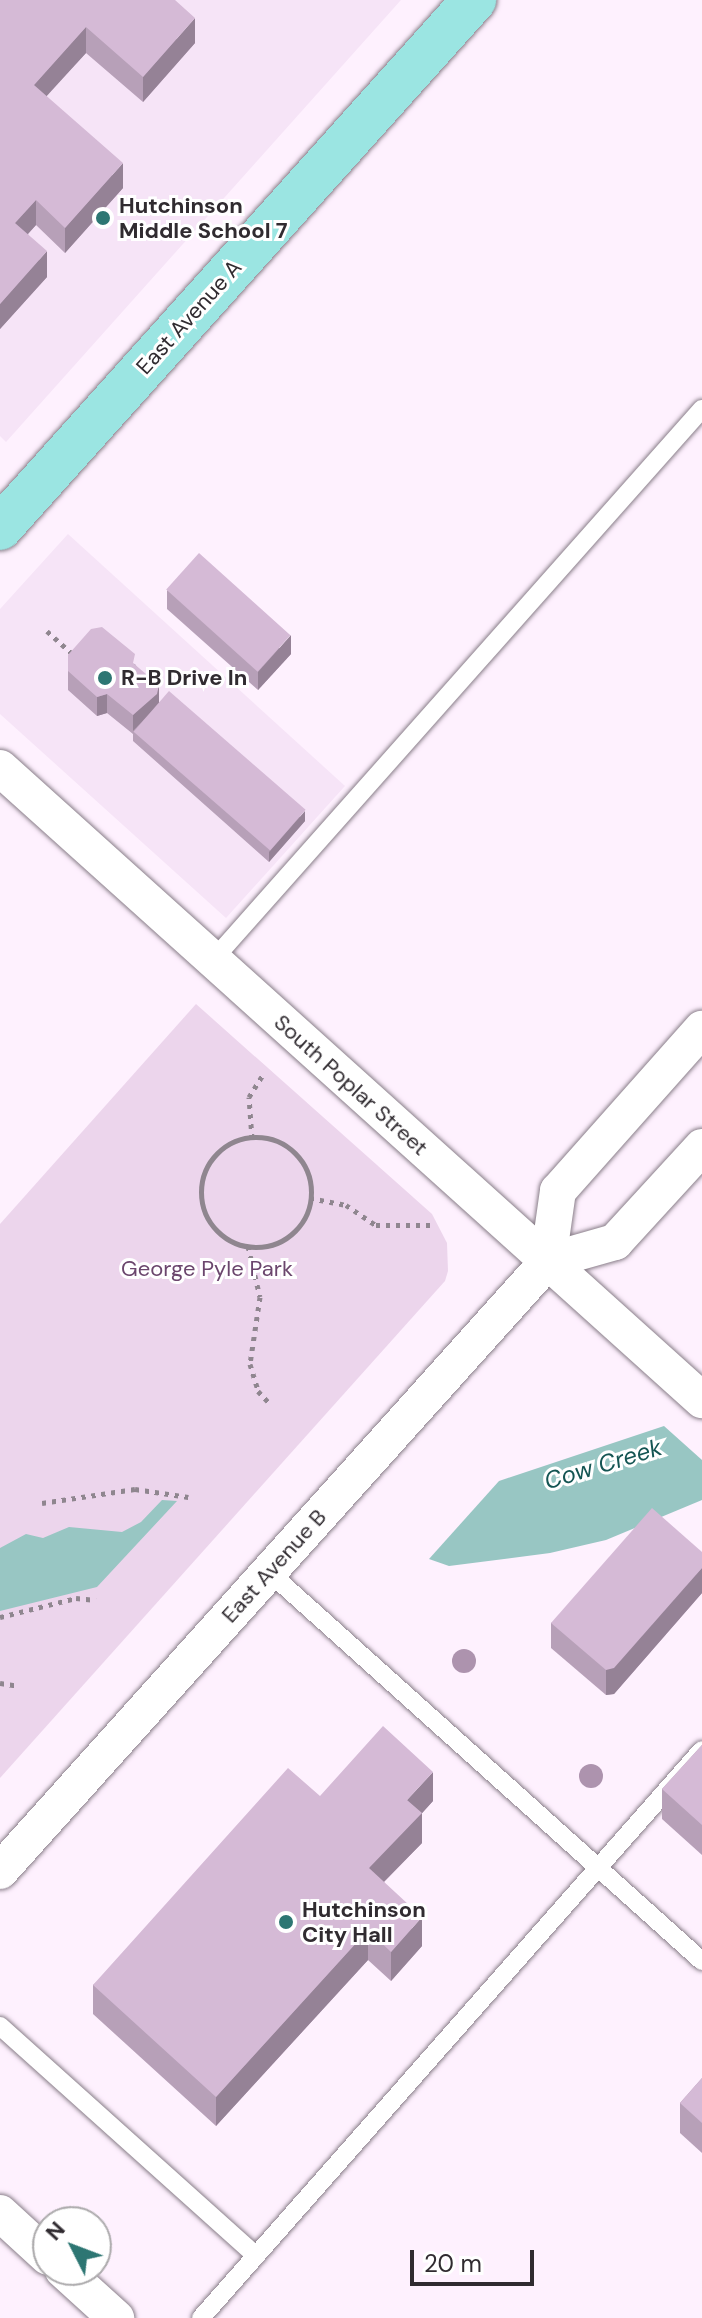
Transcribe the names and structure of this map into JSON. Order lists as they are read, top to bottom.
{
  "streets": {
    "main road": ["East Avenue A"],
    "street": ["South Poplar Street", "East Avenue B"]
  },
  "crossings": [
    ["South Poplar Street", "East Avenue B"]
  ],
  "water": ["Cow Creek"],
  "parks": ["George Pyle Park"],
  "places": ["Hutchinson Middle School 7", "R-B Drive In", "Hutchinson City Hall"],
  "scale_bar": "20 m",
  "north": "top left"
}
